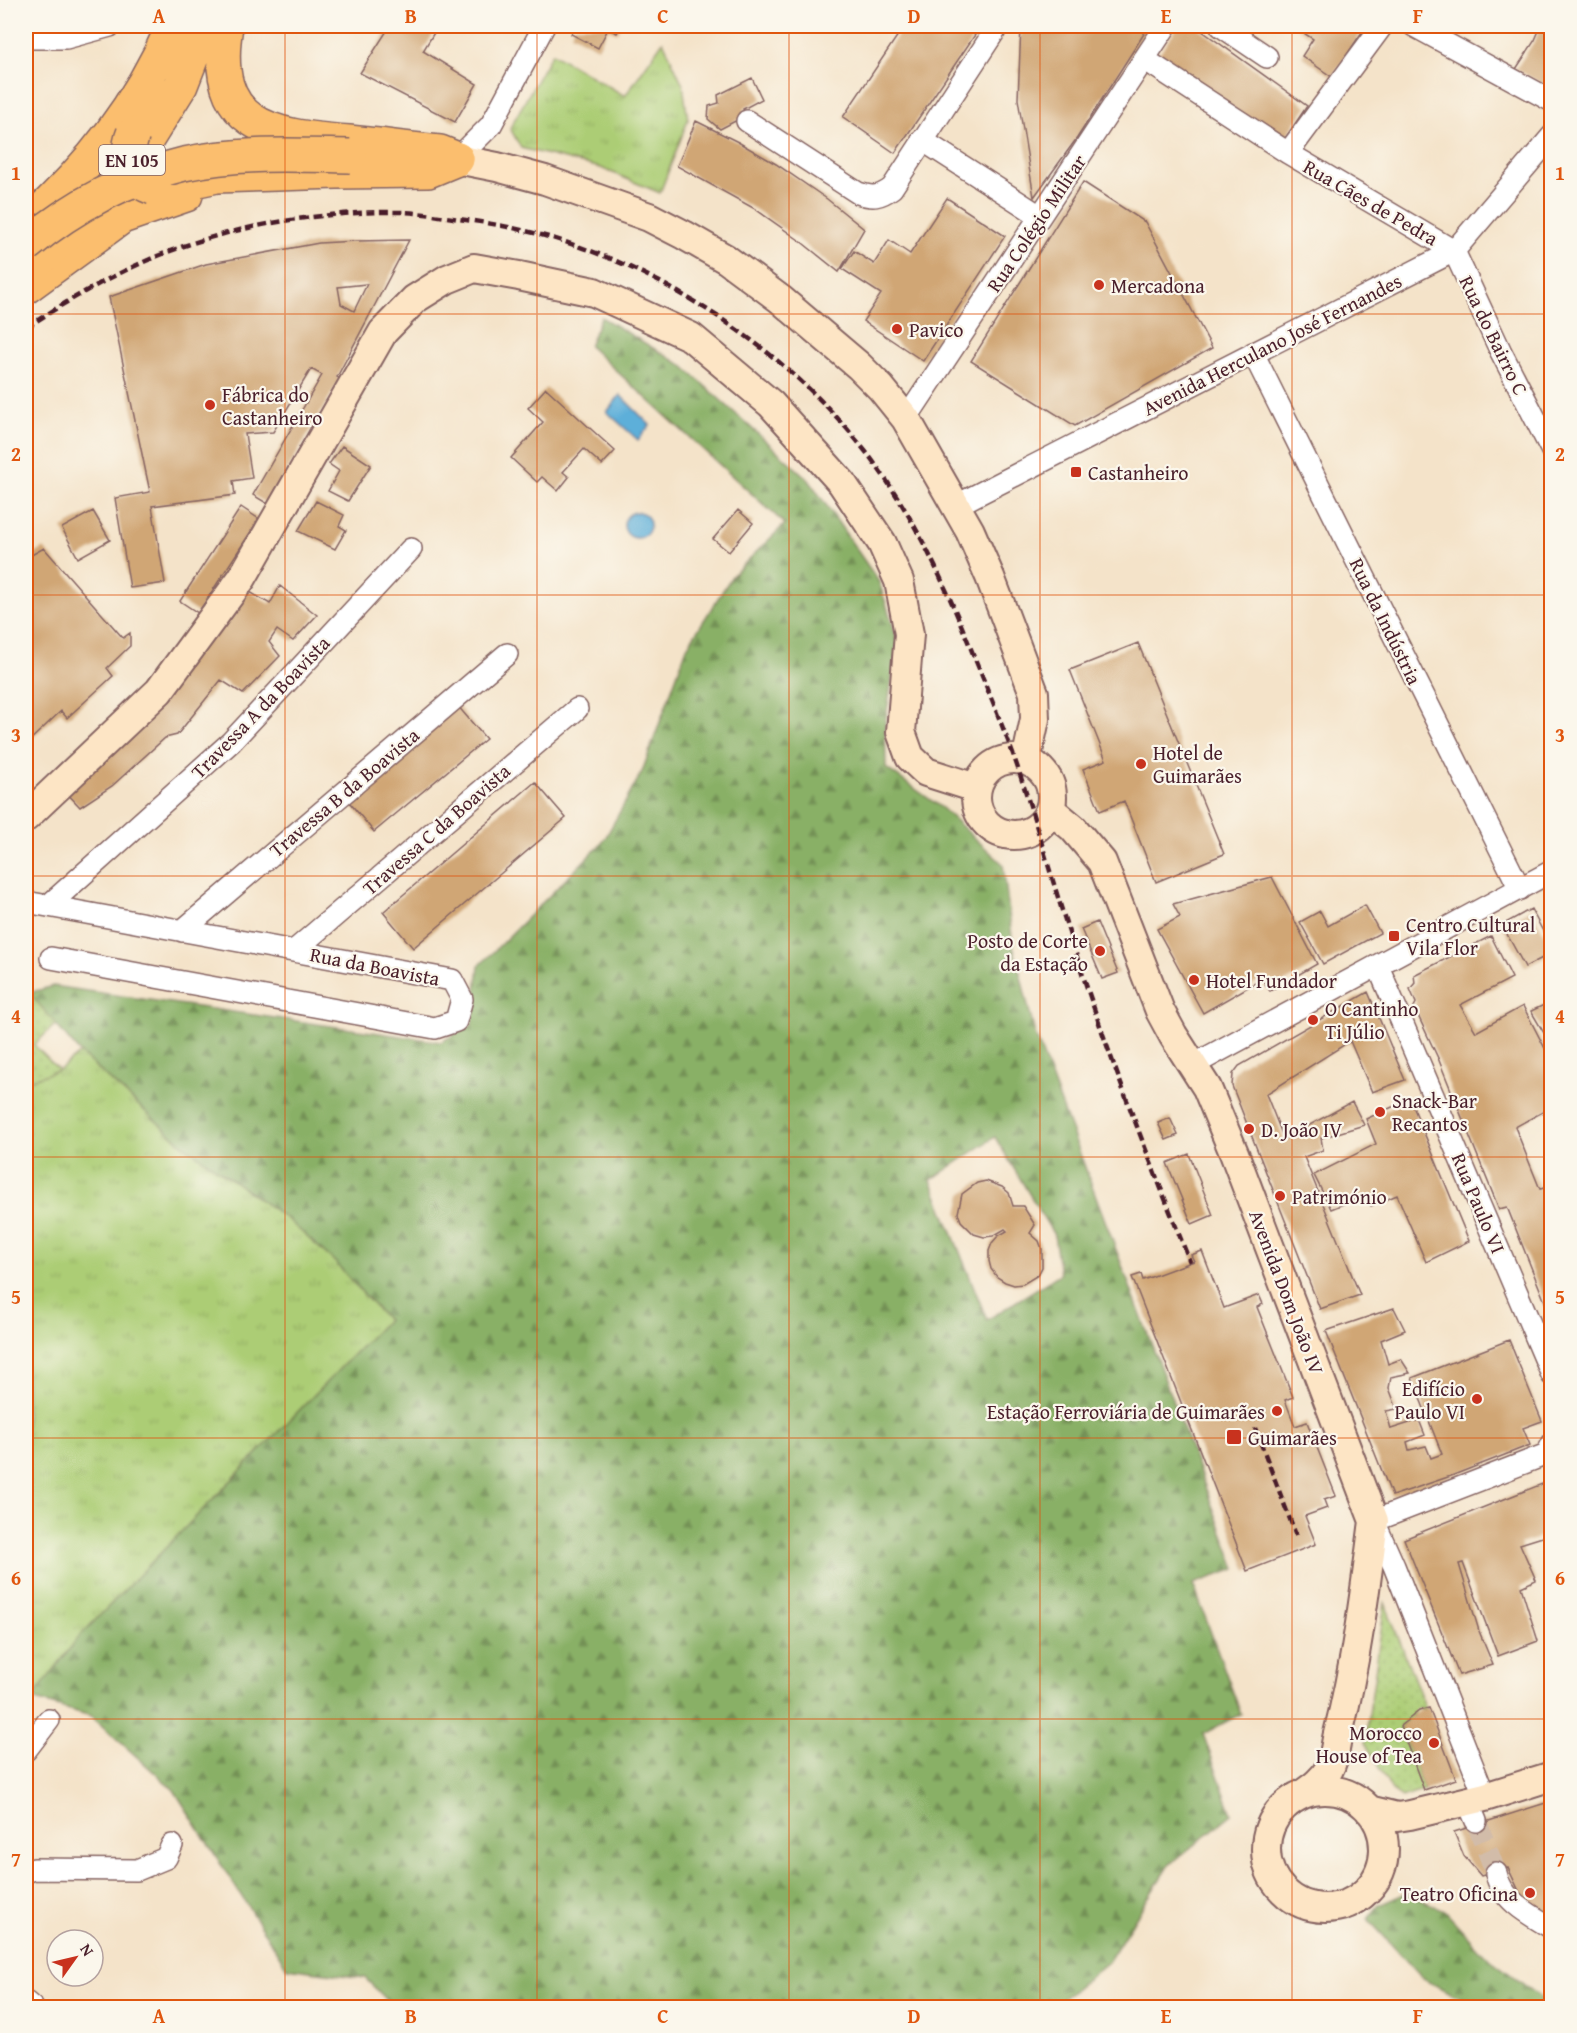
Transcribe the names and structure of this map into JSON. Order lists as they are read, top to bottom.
{
  "streets": {
    "main road": ["EN 105"],
    "street": [
      "Rua Cães de Pedra",
      "Rua Colégio Militar",
      "Rua do Bairro C",
      "Avenida Herculano José Fernandes",
      "Rua da Indústria",
      "Travessa A da Boavista",
      "Travessa B da Boavista",
      "Travessa C da Boavista",
      "Rua da Boavista",
      "Rua Paulo VI",
      "Avenida Dom João IV"
    ]
  },
  "crossings": [
    ["Rua Cães de Pedra", "Rua Colégio Militar"],
    ["Rua Cães de Pedra", "Rua do Bairro C"],
    ["Rua Cães de Pedra", "Avenida Herculano José Fernandes"],
    ["Rua do Bairro C", "Avenida Herculano José Fernandes"],
    ["Avenida Herculano José Fernandes", "Rua da Indústria"],
    ["Travessa A da Boavista", "Rua da Boavista"],
    ["Travessa B da Boavista", "Rua da Boavista"],
    ["Travessa C da Boavista", "Rua da Boavista"]
  ],
  "places": {
    "other": [
      "Mercadona",
      "Pavico",
      "Fábrica do Castanheiro",
      "Hotel de Guimarães",
      "Posto de Corte da Estação",
      "Hotel Fundador",
      "O Cantinho Ti Júlio",
      "Snack-Bar Recantos",
      "D. João IV",
      "Património",
      "Edifício Paulo VI",
      "Estação Ferroviária de Guimarães",
      "Morocco House of Tea",
      "Teatro Oficina"
    ],
    "transit": ["Castanheiro", "Centro Cultural Vila Flor", "Guimarães"]
  },
  "north": "top right",
  "grid": {
    "columns": [
      "A",
      "B",
      "C",
      "D",
      "E",
      "F"
    ],
    "rows": [
      "1",
      "2",
      "3",
      "4",
      "5",
      "6",
      "7"
    ]
  }
}
